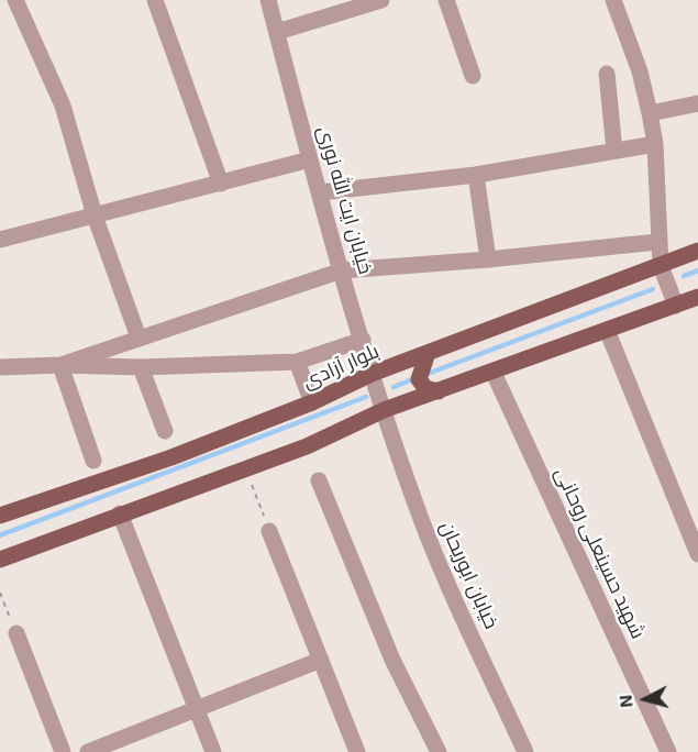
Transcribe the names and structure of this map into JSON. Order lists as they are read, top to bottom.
{
  "streets": {
    "main road": ["بلوار آزادی"],
    "street": ["خیابان ایت الله نوری", "شهید حسینعلی روحانی", "خیابان ابوریحان"]
  },
  "crossings": [
    ["خیابان ایت الله نوری", "بلوار آزادی"],
    ["خیابان ایت الله نوری", "خیابان ابوریحان"]
  ],
  "north": "left"
}
